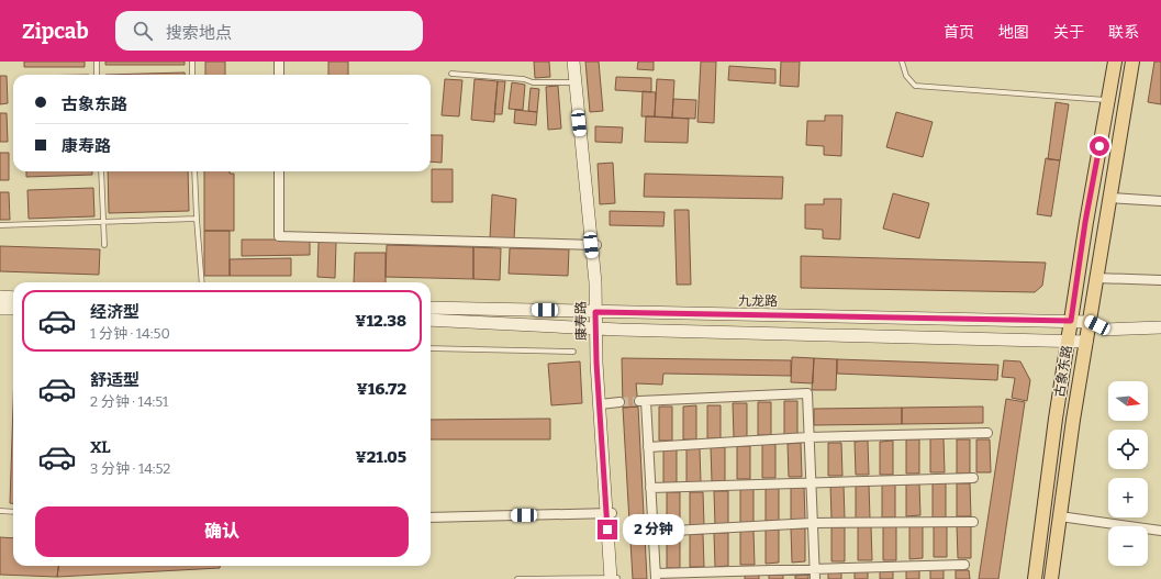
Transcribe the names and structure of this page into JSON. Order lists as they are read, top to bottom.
{
  "streets": {
    "main road": ["九龙路", "康寿路", "古象东路"]
  },
  "crossings": [
    ["九龙路", "康寿路"],
    ["九龙路", "古象东路"]
  ],
  "north": "right",
  "page": {
    "header": "Zipcab",
    "search": "搜索地点",
    "nav": [
      "首页",
      "地图",
      "关于",
      "联系"
    ],
    "banner": ["古象东路", "康寿路"],
    "list": [
      {
        "name": "经济型",
        "note": "1 分钟 · 14:50",
        "value": "¥12.38"
      },
      {
        "name": "舒适型",
        "note": "2 分钟 · 14:51",
        "value": "¥16.72"
      },
      {
        "name": "XL",
        "note": "3 分钟 · 14:52",
        "value": "¥21.05"
      }
    ],
    "map_buttons": ["+", "−"],
    "buttons": "确认",
    "bubble": "2 分钟"
  }
}
